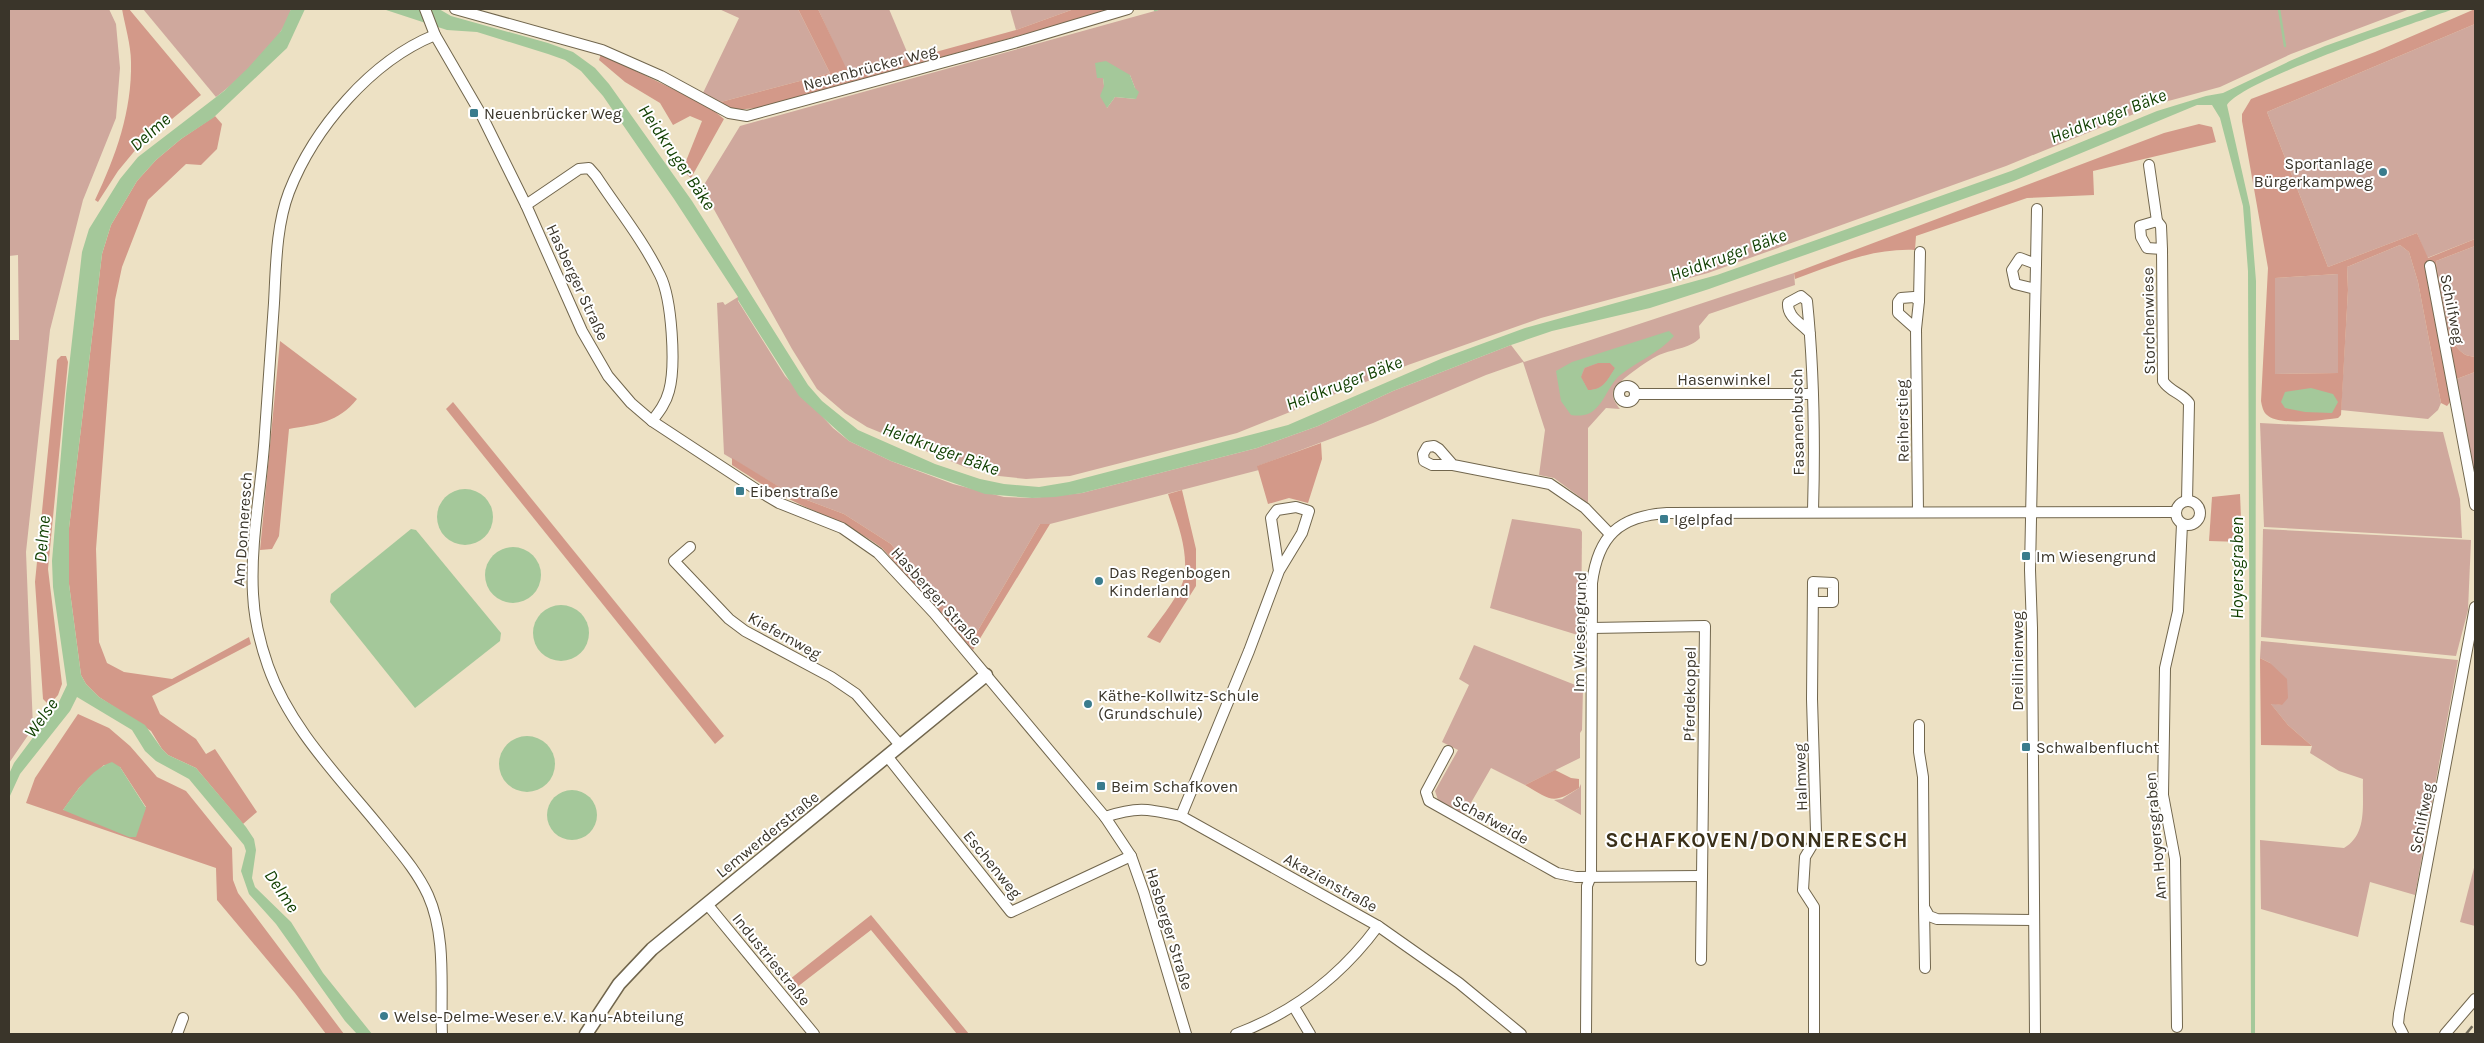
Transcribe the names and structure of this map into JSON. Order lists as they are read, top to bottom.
{
  "streets": {
    "street": [
      "Neuenbrücker Weg",
      "Hasberger Straße",
      "Schilfweg",
      "Storchenwiese",
      "Hasenwinkel",
      "Reiherstieg",
      "Fasanenbusch",
      "Am Donneresch",
      "Im Wiesengrund",
      "Kiefernweg",
      "Dreilinienweg",
      "Pferdekoppel",
      "Halmweg",
      "Schafweide",
      "Lemwerderstraße",
      "Am Hoyersgraben",
      "Eschenweg",
      "Akazienstraße",
      "Industriestraße"
    ]
  },
  "crossings": [
    ["Hasberger Straße", "Am Donneresch"],
    ["Hasberger Straße", "Lemwerderstraße"],
    ["Hasberger Straße", "Eschenweg"],
    ["Hasberger Straße", "Akazienstraße"],
    ["Storchenwiese", "Im Wiesengrund"],
    ["Storchenwiese", "Am Hoyersgraben"],
    ["Hasenwinkel", "Fasanenbusch"],
    ["Reiherstieg", "Im Wiesengrund"],
    ["Fasanenbusch", "Im Wiesengrund"],
    ["Im Wiesengrund", "Dreilinienweg"],
    ["Im Wiesengrund", "Pferdekoppel"],
    ["Im Wiesengrund", "Schafweide"],
    ["Im Wiesengrund", "Am Hoyersgraben"],
    ["Kiefernweg", "Lemwerderstraße"],
    ["Lemwerderstraße", "Eschenweg"],
    ["Lemwerderstraße", "Industriestraße"]
  ],
  "districts": ["SCHAFKOVEN/DONNERESCH"],
  "water": [
    "Heidkruger Bäke",
    "Delme",
    "Hoyersgraben",
    "Welse"
  ],
  "places": {
    "transit": [
      "Neuenbrücker Weg",
      "Eibenstraße",
      "Igelpfad",
      "Im Wiesengrund",
      "Schwalbenflucht",
      "Beim Schafkoven"
    ],
    "other": [
      "Sportanlage Bürgerkampweg",
      "Das Regenbogen Kinderland",
      "Käthe-Kollwitz-Schule (Grundschule)",
      "Welse-Delme-Weser e.V. Kanu-Abteilung"
    ]
  }
}
